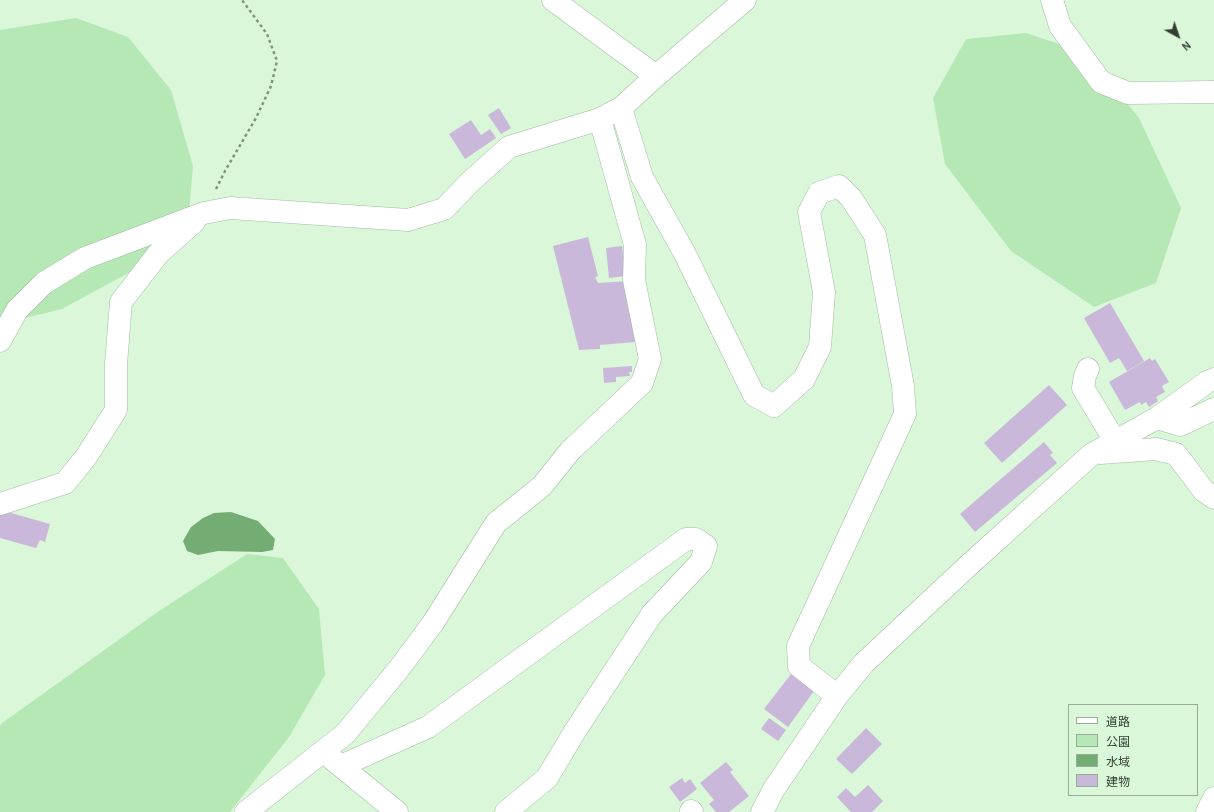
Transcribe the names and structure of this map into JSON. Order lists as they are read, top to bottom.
{
  "legend": [
    "道路",
    "公園",
    "水域",
    "建物"
  ],
  "north": "bottom right"
}
